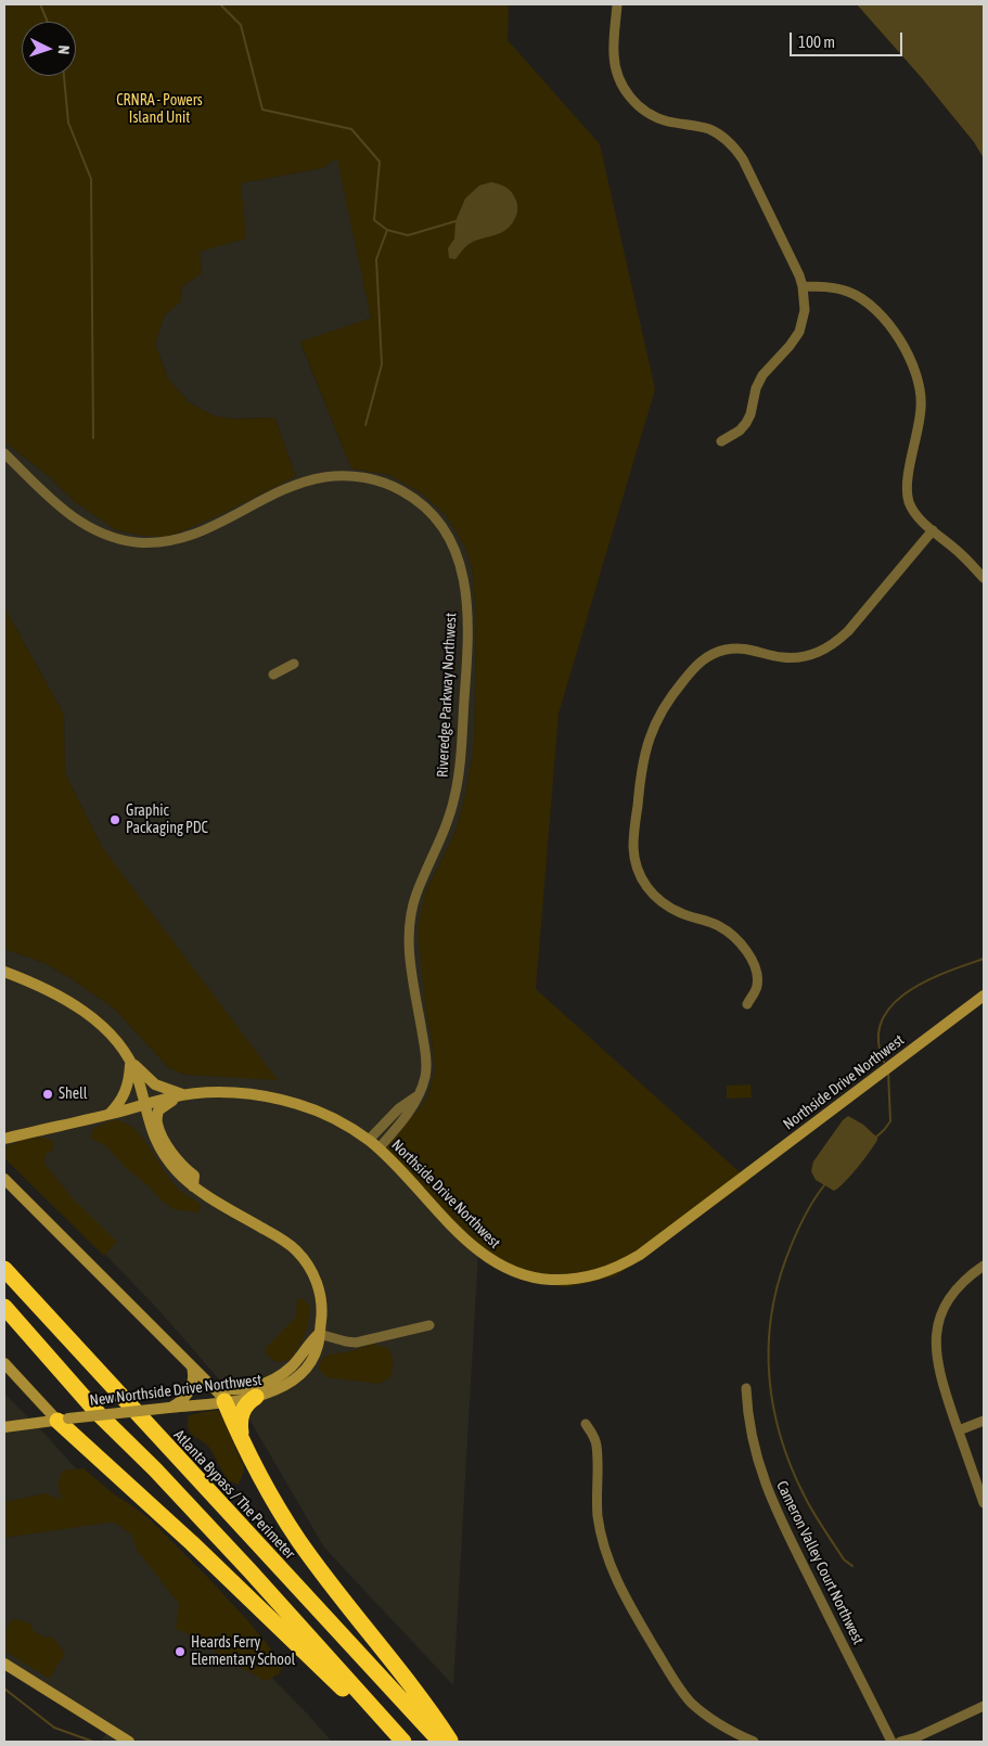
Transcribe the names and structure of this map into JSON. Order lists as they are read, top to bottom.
{
  "streets": {
    "highway": ["Atlanta Bypass / The Perimeter"],
    "street": [
      "Riveredge Parkway Northwest",
      "Northside Drive Northwest",
      "New Northside Drive Northwest",
      "Cameron Valley Court Northwest"
    ]
  },
  "crossings": [
    ["Riveredge Parkway Northwest", "Northside Drive Northwest"],
    ["Northside Drive Northwest", "New Northside Drive Northwest"]
  ],
  "parks": ["CRNRA - Powers Island Unit"],
  "places": ["Graphic Packaging PDC", "Shell", "Heards Ferry Elementary School"],
  "scale_bar": "100 m",
  "north": "right"
}
